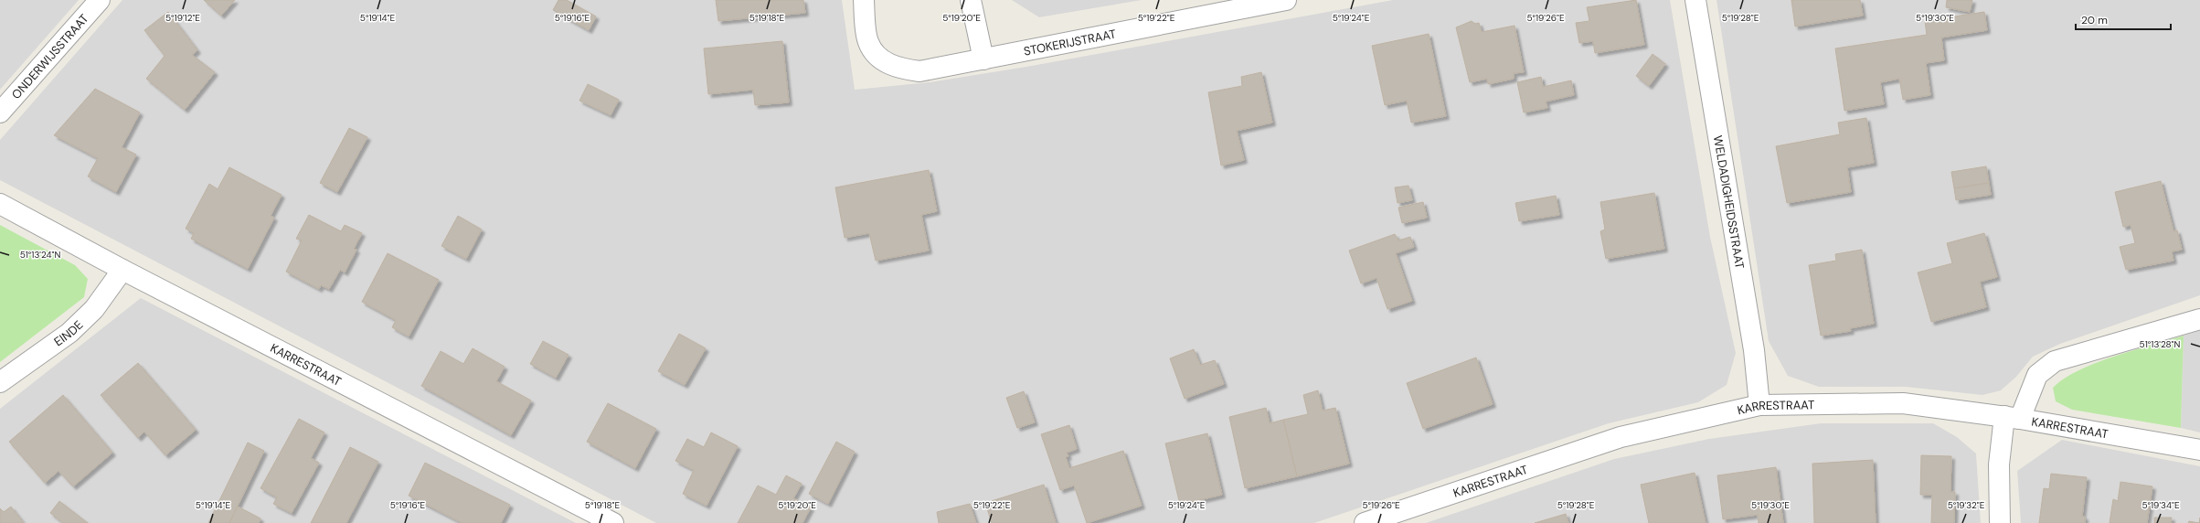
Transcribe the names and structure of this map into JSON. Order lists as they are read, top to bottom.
{
  "streets": {
    "street": [
      "STOKERIJSTRAAT",
      "ONDERWIJSSTRAAT",
      "WELDADIGHEIDSSTRAAT",
      "EINDE",
      "KARRESTRAAT"
    ]
  },
  "crossings": [
    ["WELDADIGHEIDSSTRAAT", "KARRESTRAAT"],
    ["EINDE", "KARRESTRAAT"]
  ],
  "scale_bar": "20 m",
  "coordinates": [
    "5°19'12\"E",
    "5°19'14\"E",
    "5°19'16\"E",
    "5°19'18\"E",
    "5°19'20\"E",
    "5°19'22\"E",
    "5°19'24\"E",
    "5°19'26\"E",
    "5°19'28\"E",
    "5°19'30\"E",
    "51°13'24\"N",
    "51°13'28\"N",
    "5°19'34\"E",
    "5°19'32\"E"
  ]
}
